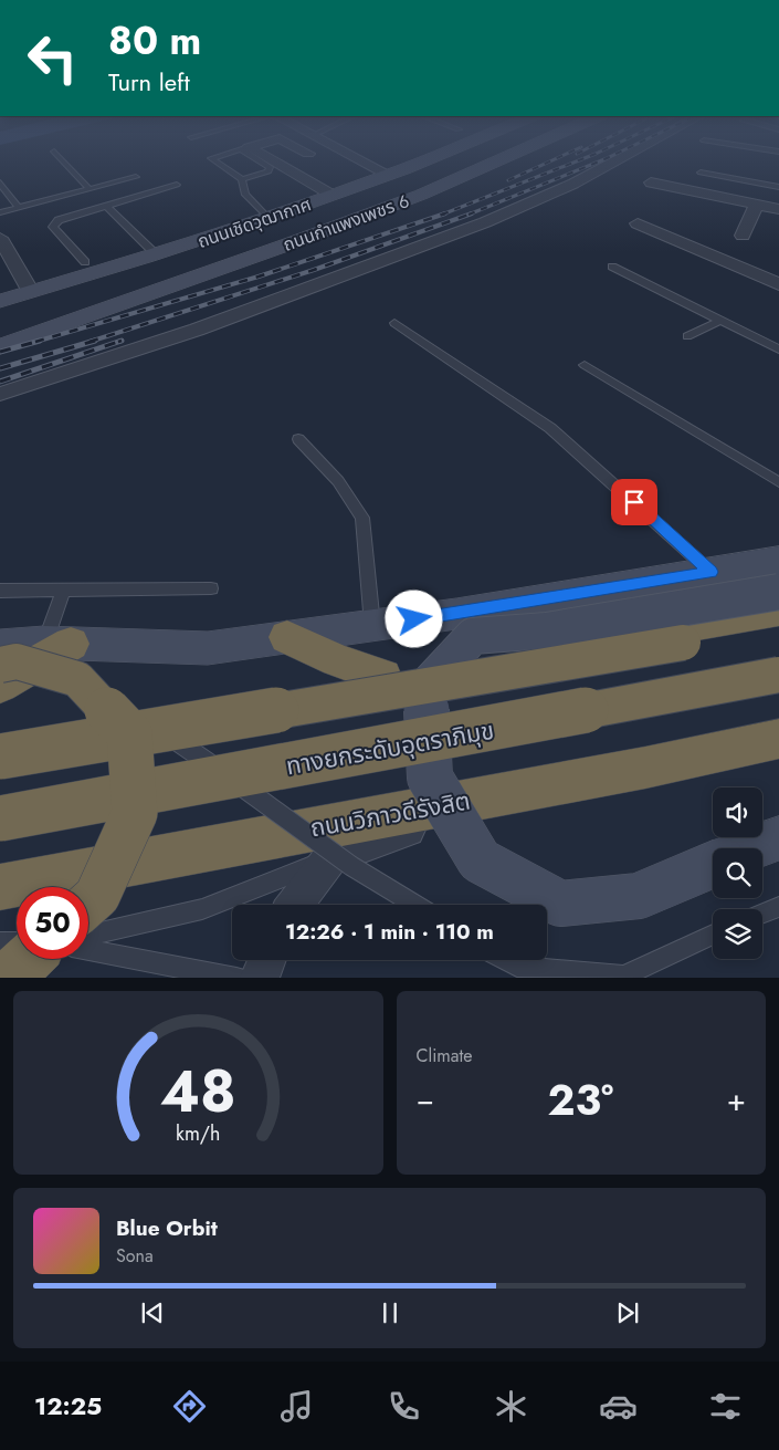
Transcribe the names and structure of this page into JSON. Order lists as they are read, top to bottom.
{
  "streets": {
    "highway": ["ทางยกระดับอุตราภิมุข", "ถนนวิภาวดีรังสิต"],
    "main road": ["ถนนเชิดวุฒากาศ", "ถนนกำแพงเพชร 6"]
  },
  "page": {
    "turn": ["80 m", "Turn left"],
    "limit": "50",
    "trip": "12:26 · 1 min · 110 m",
    "tile": "Climate",
    "heat": ["−", "23°", "+"],
    "song": ["Blue Orbit", "Sona"],
    "tabs": "12:25",
    "gauge": ["48", "km/h"]
  }
}
